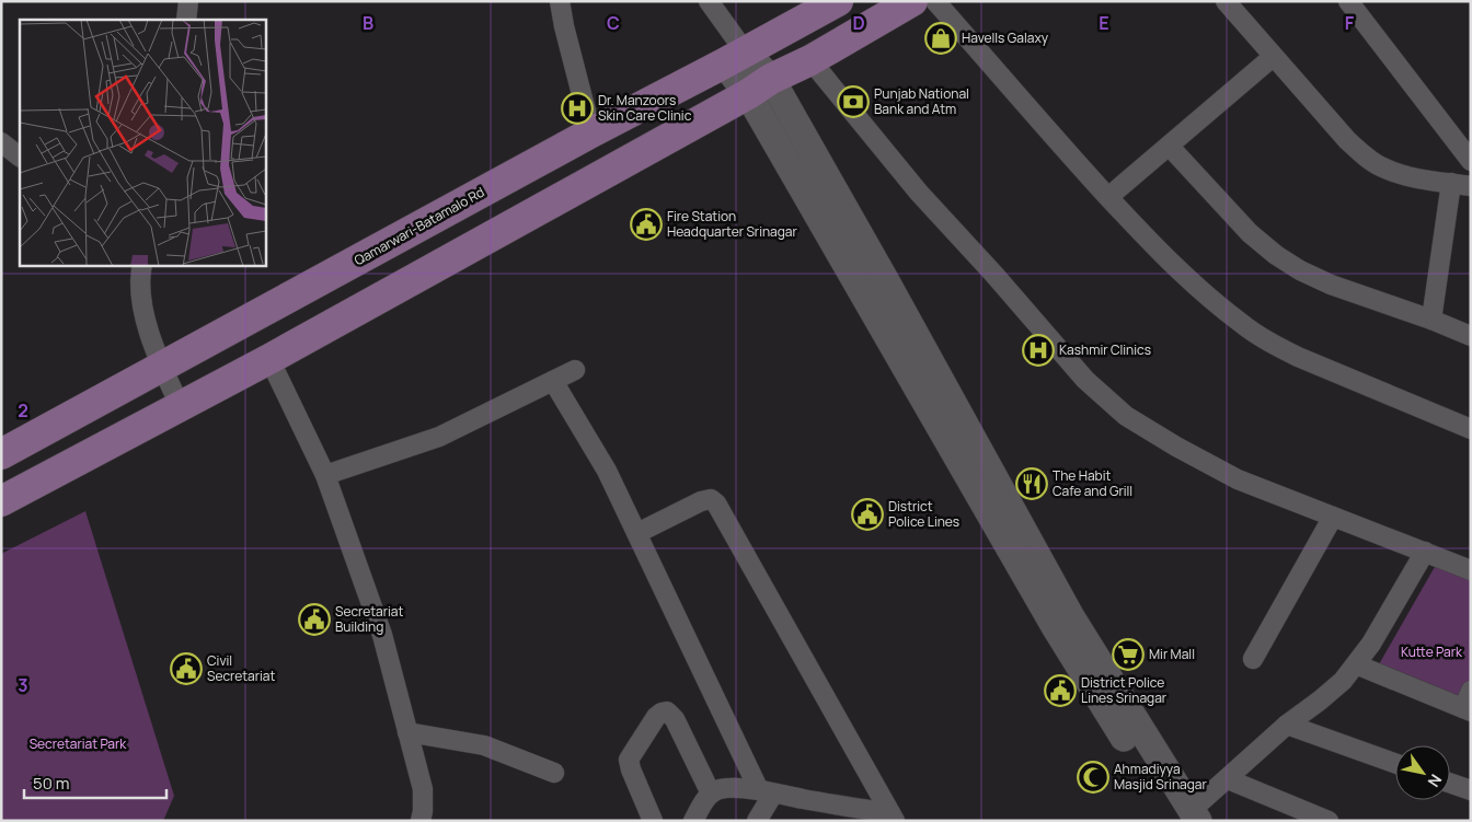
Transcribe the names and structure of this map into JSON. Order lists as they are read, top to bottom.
{
  "streets": {
    "main road": ["Qamarwari-Batamalo Rd"]
  },
  "parks": ["Kutte Park", "Secretariat Park"],
  "places": {
    "shop": ["Havells Galaxy"],
    "bank": ["Punjab National Bank and Atm"],
    "hospital": ["Dr. Manzoors Skin Care Clinic", "Kashmir Clinics"],
    "public building": [
      "Fire Station Headquarter Srinagar",
      "District Police Lines",
      "Secretariat Building",
      "Civil Secretariat",
      "District Police Lines Srinagar"
    ],
    "restaurant": ["The Habit Cafe and Grill"],
    "supermarket": ["Mir Mall"],
    "mosque": ["Ahmadiyya Masjid Srinagar"]
  },
  "scale_bar": "50 m",
  "north": "bottom right",
  "grid": {
    "columns": [
      "B",
      "C",
      "D",
      "E",
      "F"
    ],
    "rows": ["2", "3"]
  }
}
